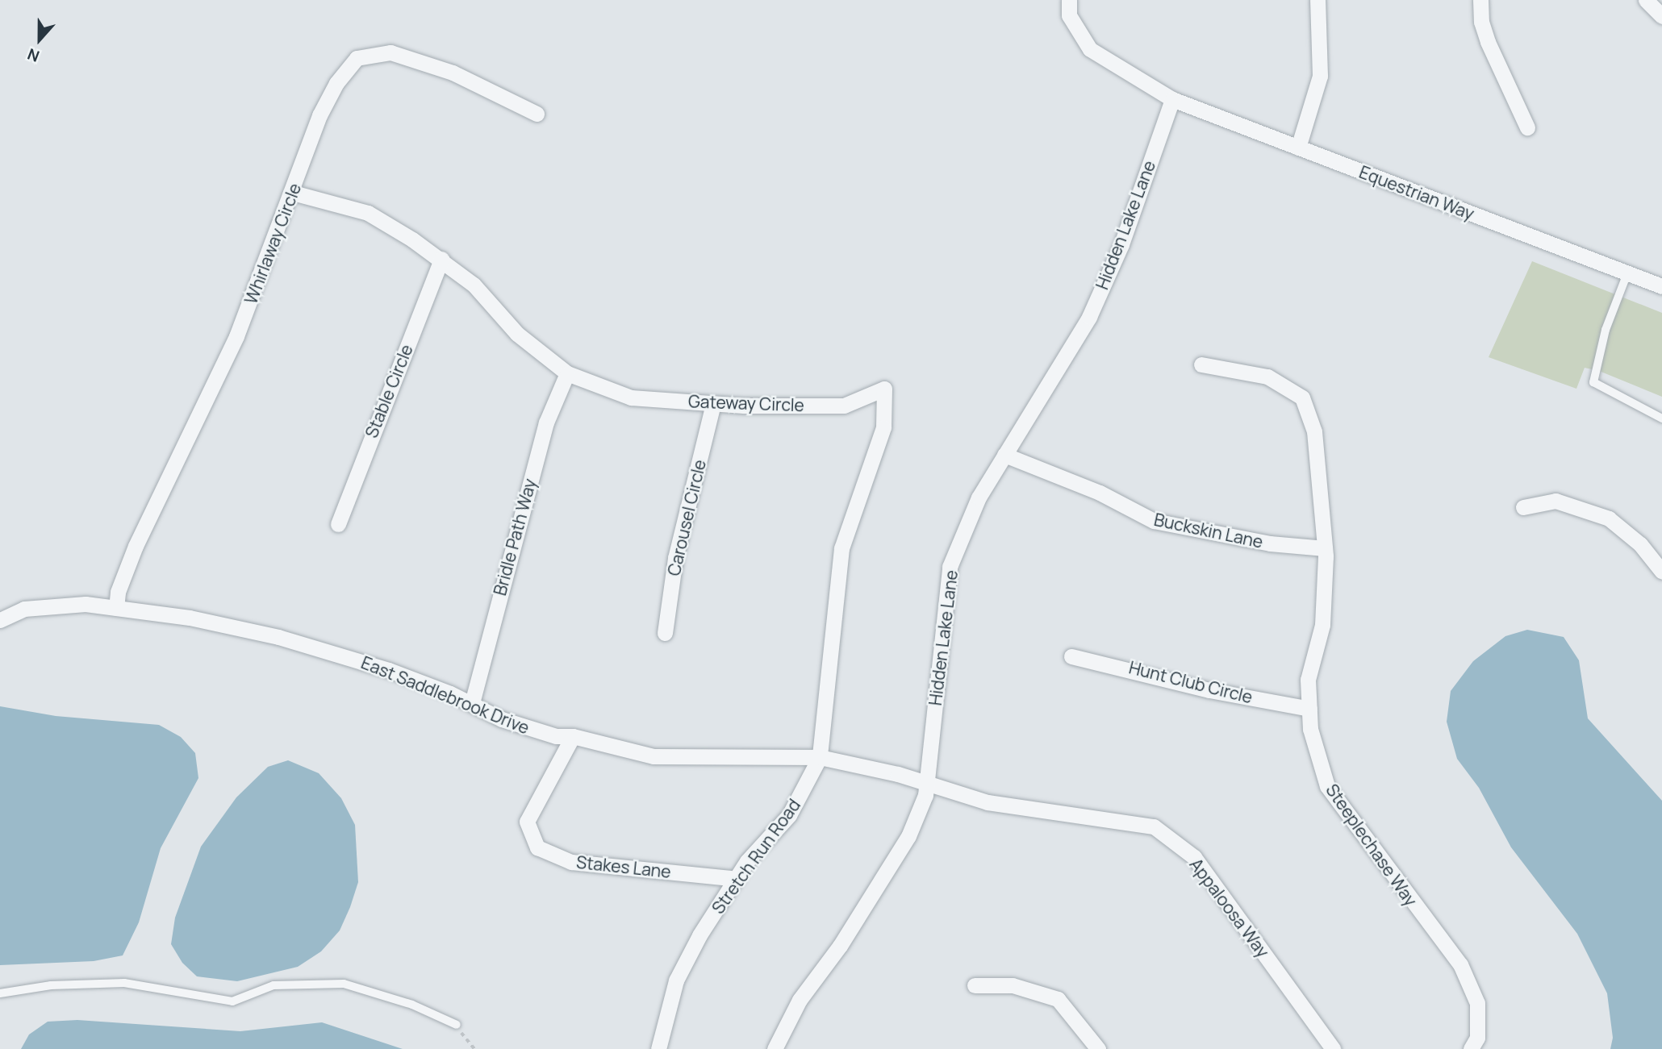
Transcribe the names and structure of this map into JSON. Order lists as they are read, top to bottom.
{
  "streets": {
    "street": [
      "Equestrian Way",
      "Hidden Lake Lane",
      "Whirlaway Circle",
      "Stable Circle",
      "Gateway Circle",
      "Carousel Circle",
      "Buckskin Lane",
      "Bridle Path Way",
      "Hunt Club Circle",
      "East Saddlebrook Drive",
      "Steeplechase Way",
      "Stretch Run Road",
      "Stakes Lane",
      "Appaloosa Way"
    ]
  },
  "crossings": [
    ["Equestrian Way", "Hidden Lake Lane"],
    ["Hidden Lake Lane", "Buckskin Lane"],
    ["Hidden Lake Lane", "East Saddlebrook Drive"],
    ["Hidden Lake Lane", "Appaloosa Way"],
    ["Whirlaway Circle", "Gateway Circle"],
    ["Whirlaway Circle", "East Saddlebrook Drive"],
    ["Stable Circle", "Gateway Circle"],
    ["Gateway Circle", "Carousel Circle"],
    ["Gateway Circle", "Bridle Path Way"],
    ["Gateway Circle", "East Saddlebrook Drive"],
    ["Gateway Circle", "Stretch Run Road"],
    ["Buckskin Lane", "Steeplechase Way"],
    ["Bridle Path Way", "East Saddlebrook Drive"],
    ["Hunt Club Circle", "Steeplechase Way"],
    ["East Saddlebrook Drive", "Stretch Run Road"],
    ["East Saddlebrook Drive", "Stakes Lane"],
    ["East Saddlebrook Drive", "Appaloosa Way"],
    ["Stretch Run Road", "Stakes Lane"]
  ],
  "north": "bottom"
}
